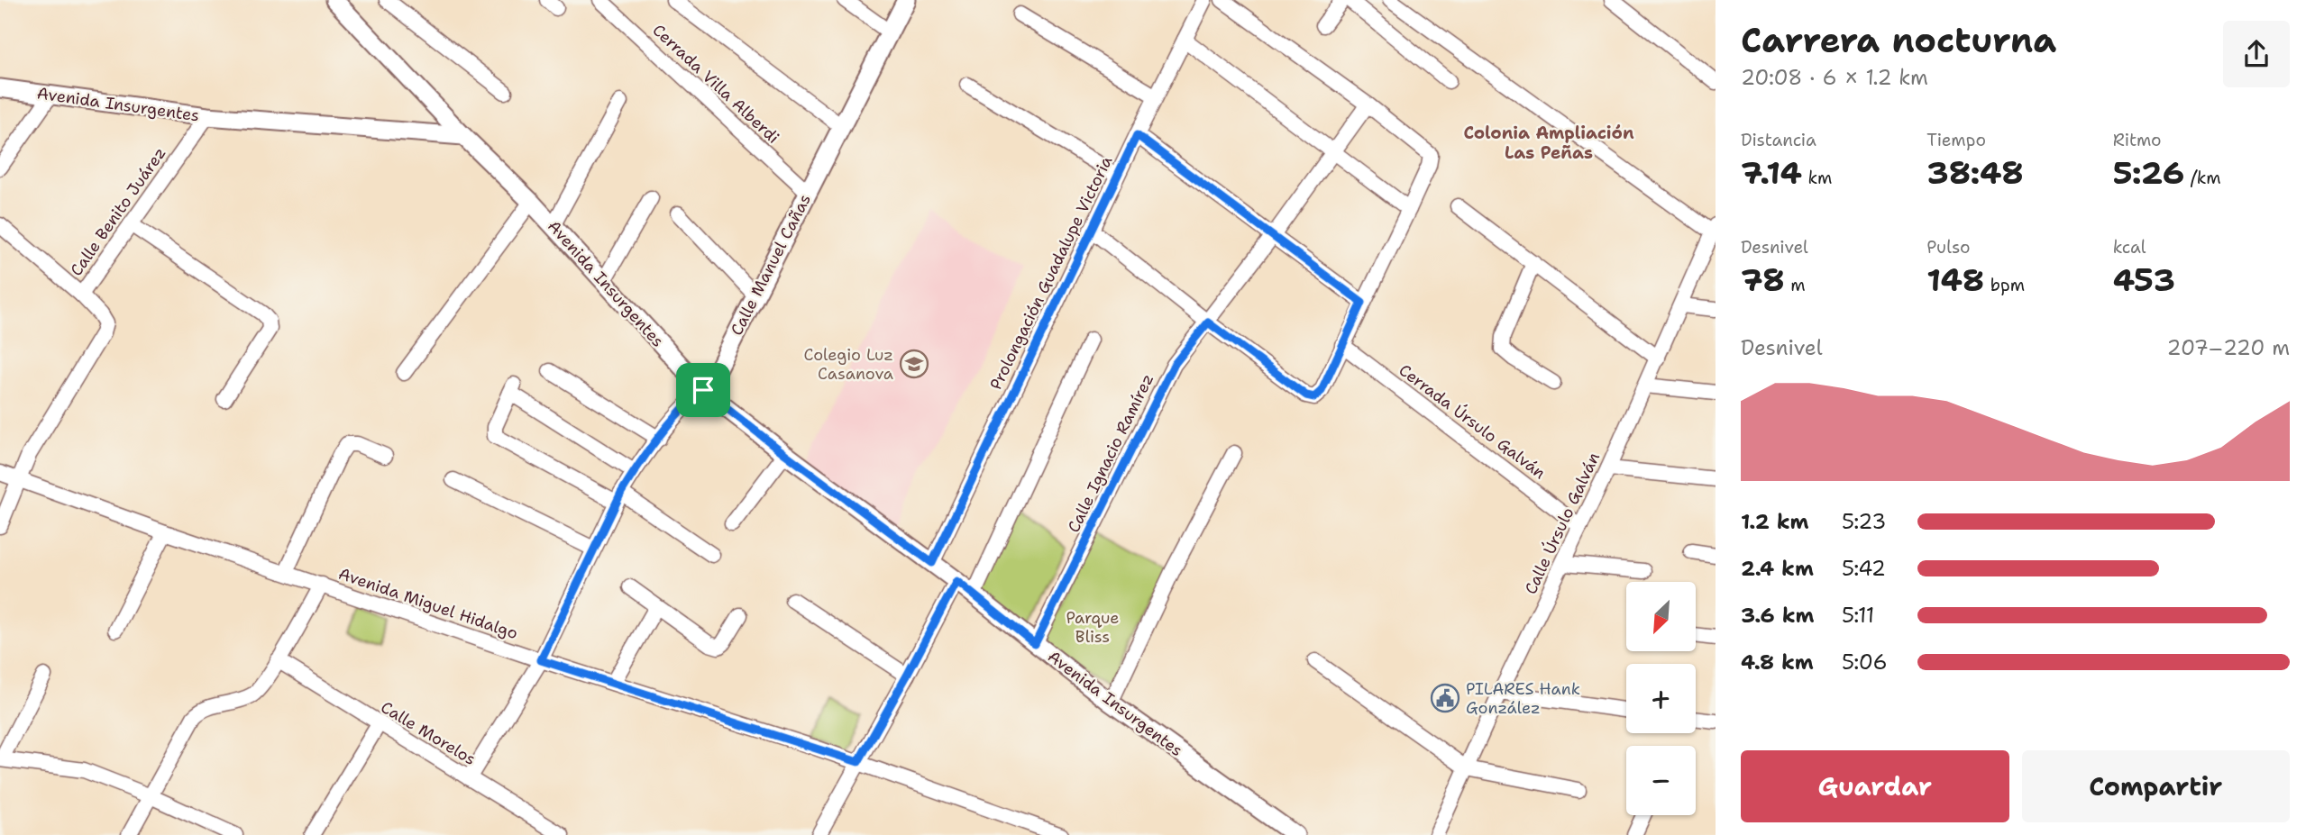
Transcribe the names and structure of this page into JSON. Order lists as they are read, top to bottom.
{
  "streets": {
    "street": [
      "Cerrada Villa Alberdi",
      "Avenida Insurgentes",
      "Calle Benito Juárez",
      "Calle Manuel Cañas",
      "Prolongación Guadalupe Victoria",
      "Cerrada Úrsulo Galván",
      "Calle Ignacio Ramírez",
      "Calle Úrsulo Galván",
      "Avenida Miguel Hidalgo",
      "Calle Morelos"
    ]
  },
  "crossings": [
    ["Cerrada Villa Alberdi", "Calle Manuel Cañas"],
    ["Avenida Insurgentes", "Calle Benito Juárez"],
    ["Avenida Insurgentes", "Calle Manuel Cañas"],
    ["Avenida Insurgentes", "Prolongación Guadalupe Victoria"],
    ["Avenida Insurgentes", "Calle Ignacio Ramírez"],
    ["Calle Benito Juárez", "Avenida Miguel Hidalgo"],
    ["Calle Manuel Cañas", "Avenida Miguel Hidalgo"],
    ["Calle Manuel Cañas", "Calle Morelos"],
    ["Cerrada Úrsulo Galván", "Calle Úrsulo Galván"]
  ],
  "districts": ["Colonia Ampliación Las Peñas"],
  "parks": ["Parque Bliss"],
  "places": {
    "school or university": ["Colegio Luz Casanova"],
    "public building": ["PILARES Hank González"]
  },
  "north": "bottom left",
  "page": {
    "heading": ["Carrera nocturna", "20:08 · 6 × 1.2 km"],
    "stats": [
      ["Distancia", "7.14 km"],
      ["Tiempo", "38:48"],
      ["Ritmo", "5:26 /km"],
      ["Desnivel", "78 m"],
      ["Pulso", "148 bpm"],
      ["kcal", "453"]
    ],
    "chart": ["Desnivel", "207–220 m"],
    "list": [
      {
        "name": "1.2 km",
        "note": "5:23"
      },
      {
        "name": "2.4 km",
        "note": "5:42"
      },
      {
        "name": "3.6 km",
        "note": "5:11"
      },
      {
        "name": "4.8 km",
        "note": "5:06"
      }
    ],
    "map_buttons": ["+", "−"],
    "buttons": ["Guardar", "Compartir"]
  }
}
